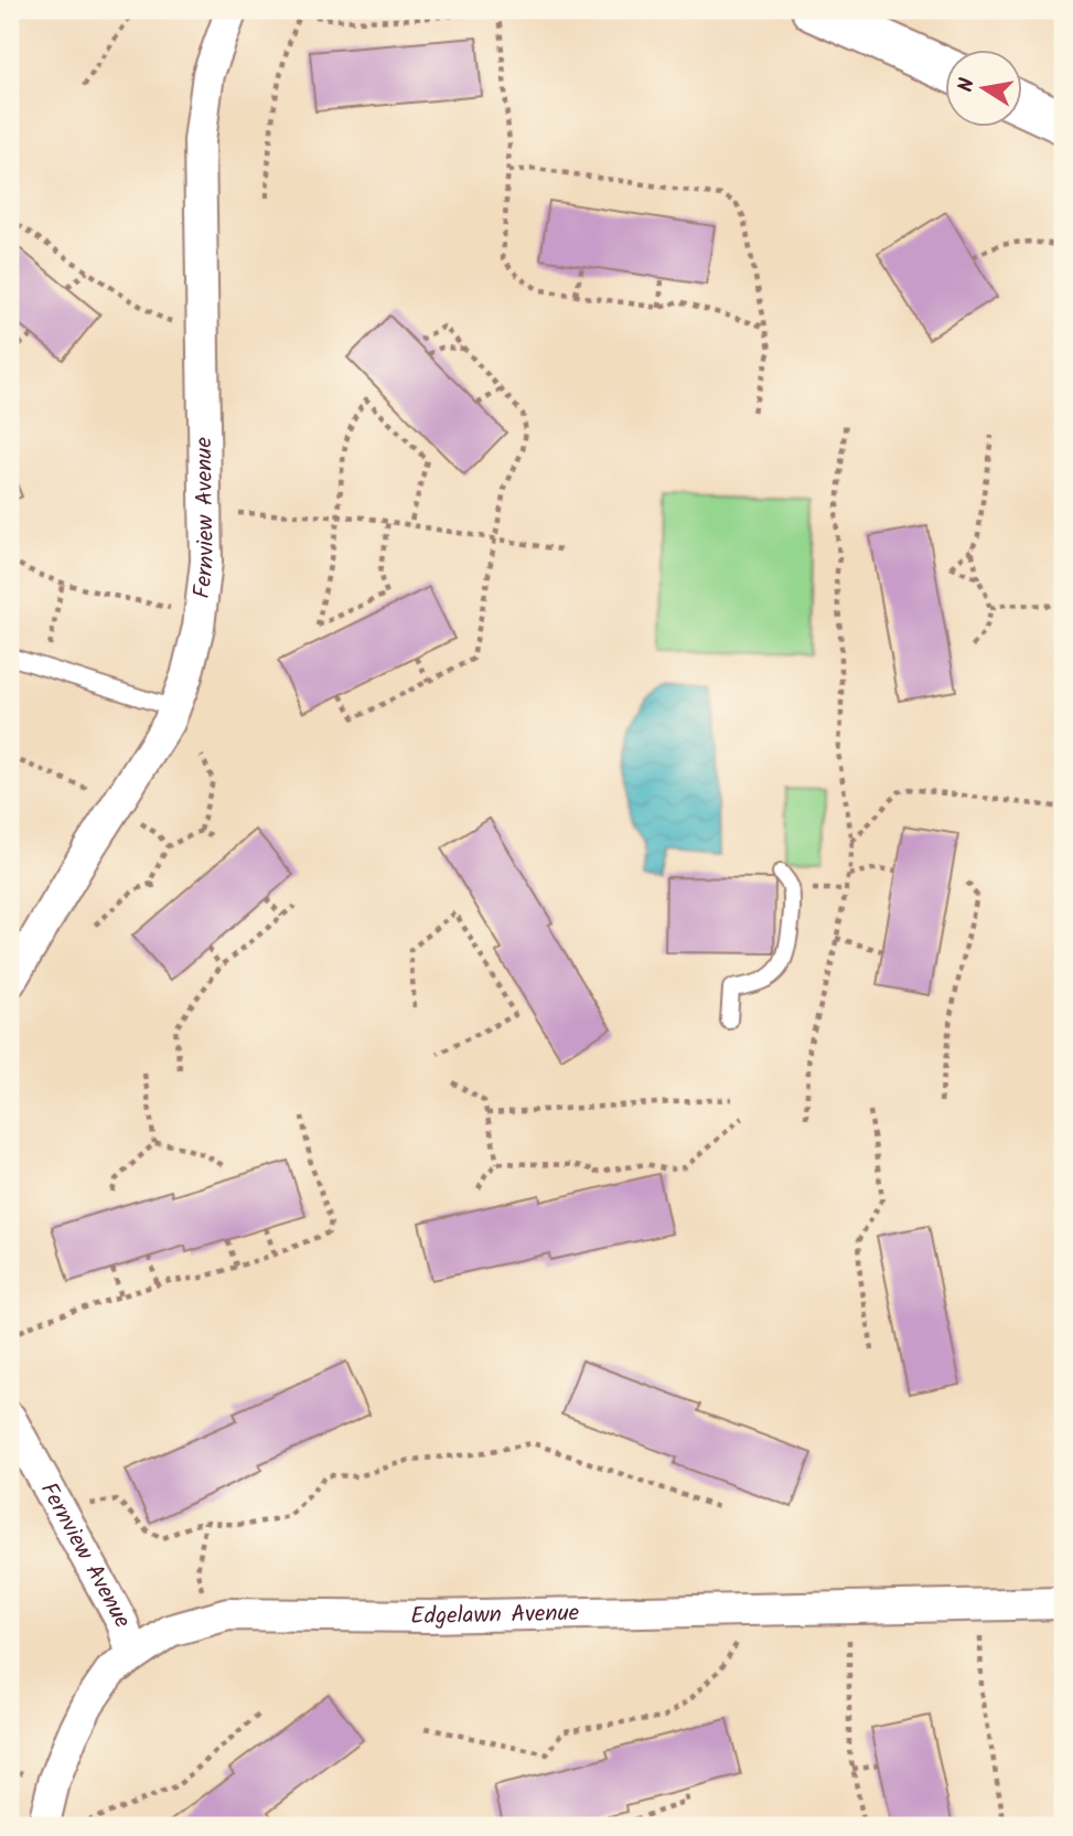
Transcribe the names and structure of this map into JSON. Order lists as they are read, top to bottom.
{
  "streets": {
    "street": ["Fernview Avenue", "Edgelawn Avenue"]
  },
  "crossings": [
    ["Fernview Avenue", "Edgelawn Avenue"]
  ],
  "north": "left"
}
